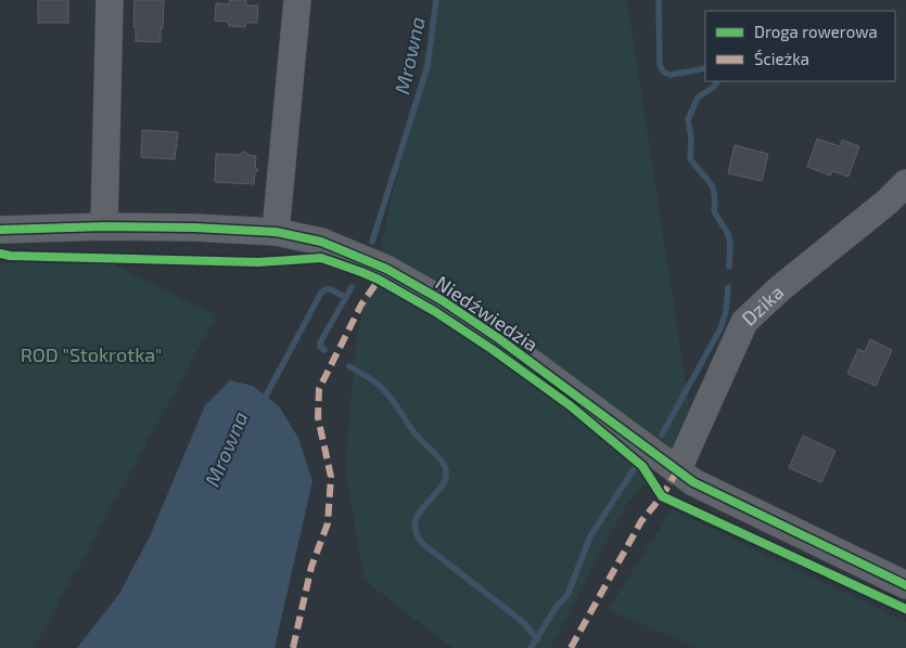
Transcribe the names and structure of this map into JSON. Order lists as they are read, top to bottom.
{
  "streets": {
    "street": ["Dzika", "Niedźwiedzia"]
  },
  "crossings": [
    ["Dzika", "Niedźwiedzia"]
  ],
  "water": ["Mrowna"],
  "parks": ["ROD \"Stokrotka\""],
  "legend": ["Droga rowerowa", "Ścieżka"]
}
